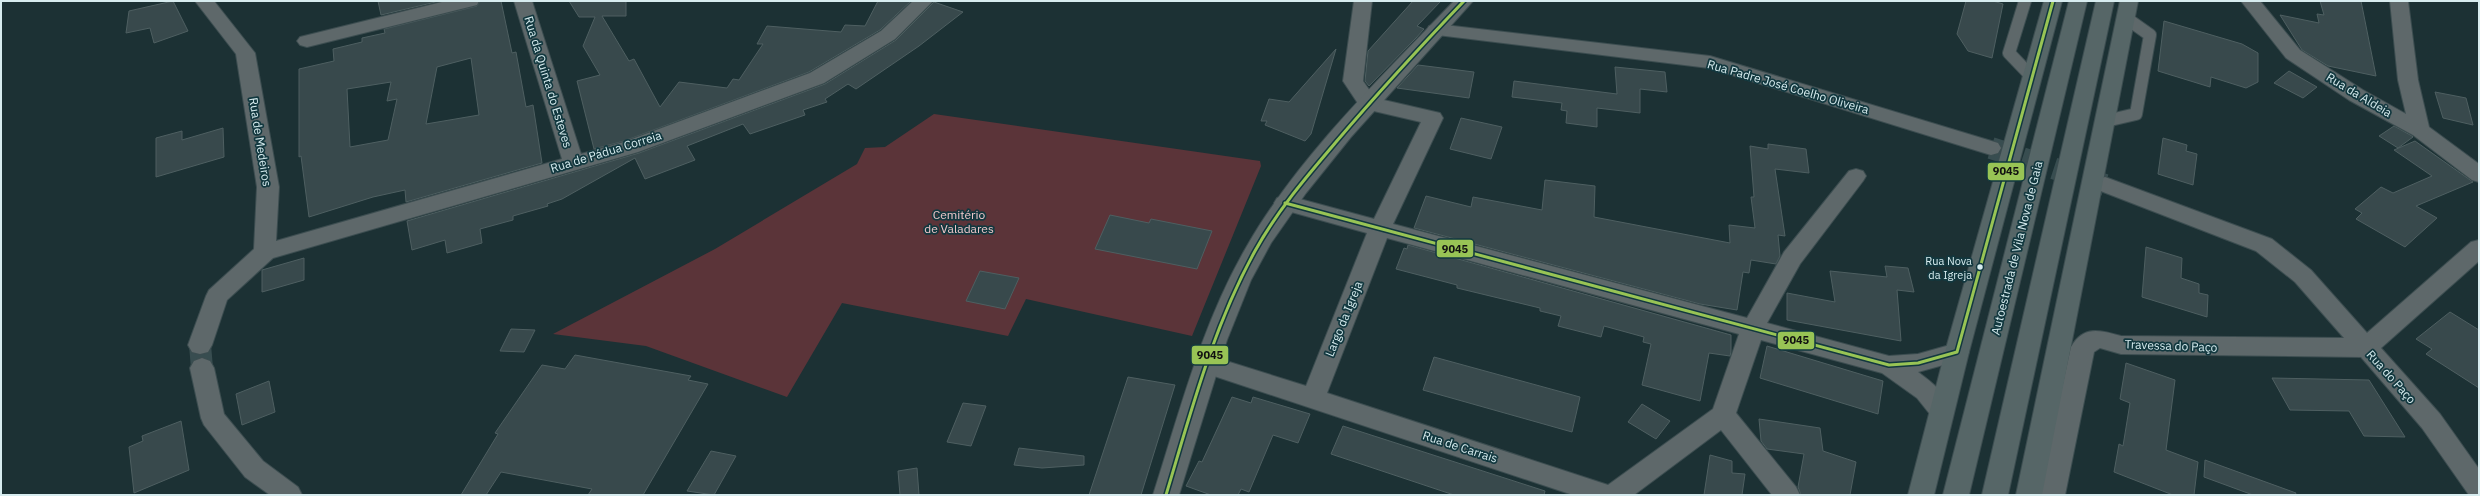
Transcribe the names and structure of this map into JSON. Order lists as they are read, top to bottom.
{
  "streets": {
    "highway": ["Autoestrada de Vila Nova de Gaia"],
    "street": [
      "Rua da Quinta do Esteves",
      "Rua Padre José Coelho Oliveira",
      "Rua da Aldeia",
      "Rua de Medeiros",
      "Rua de Pádua Correia",
      "Largo da Igreja",
      "Travessa do Paço",
      "Rua do Paço",
      "Rua de Carrais"
    ]
  },
  "crossings": [
    ["Rua da Quinta do Esteves", "Rua de Pádua Correia"],
    ["Rua de Medeiros", "Rua de Pádua Correia"],
    ["Largo da Igreja", "Rua de Carrais"],
    ["Travessa do Paço", "Rua do Paço"]
  ],
  "parks": ["Cemitério de Valadares"],
  "places": ["Rua Nova da Igreja"],
  "lines": ["transit line 9045"]
}
